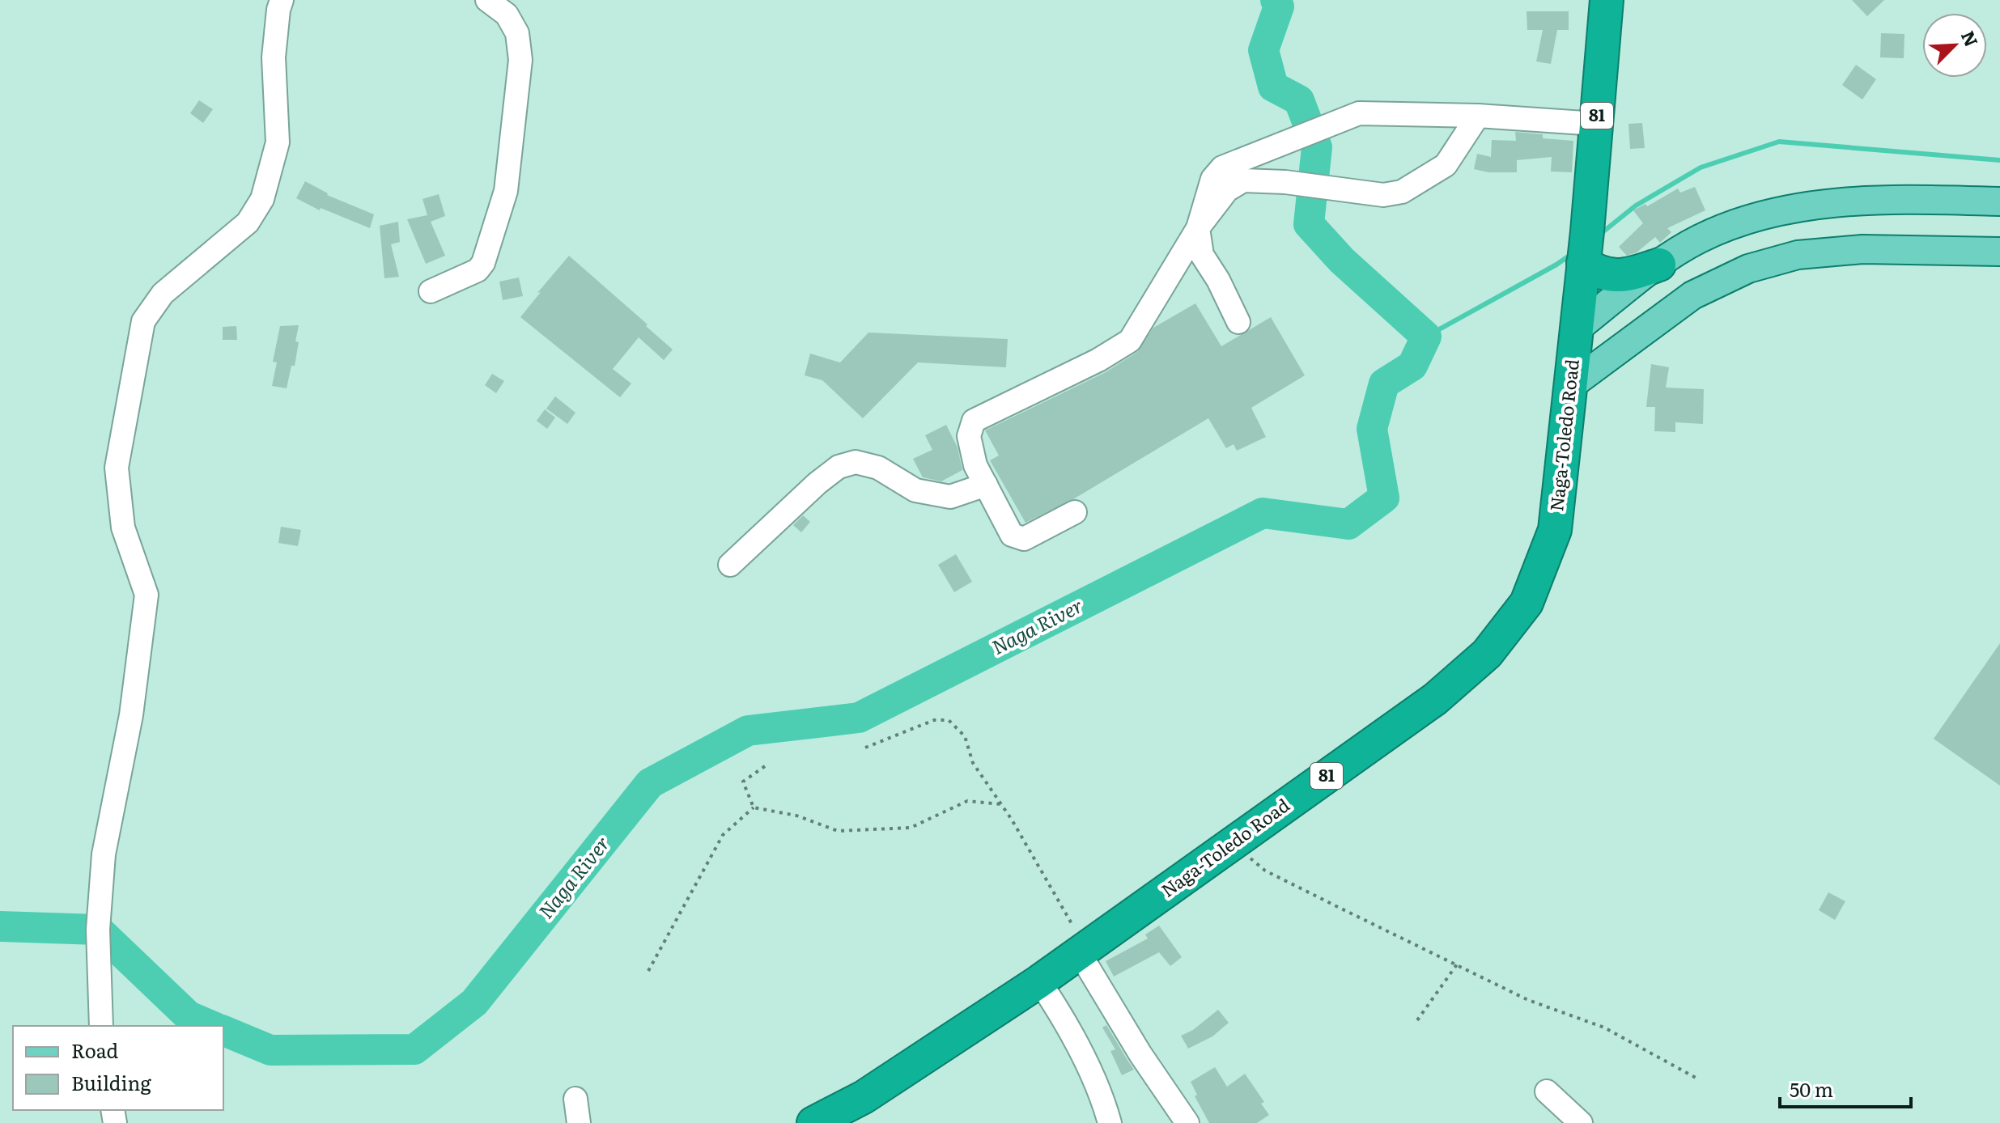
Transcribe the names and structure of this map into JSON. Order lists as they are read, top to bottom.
{
  "streets": {
    "highway": ["81", "Naga-Toledo Road"]
  },
  "water": ["Naga River"],
  "legend": ["Road", "Building"],
  "scale_bar": "50 m",
  "north": "top right"
}
